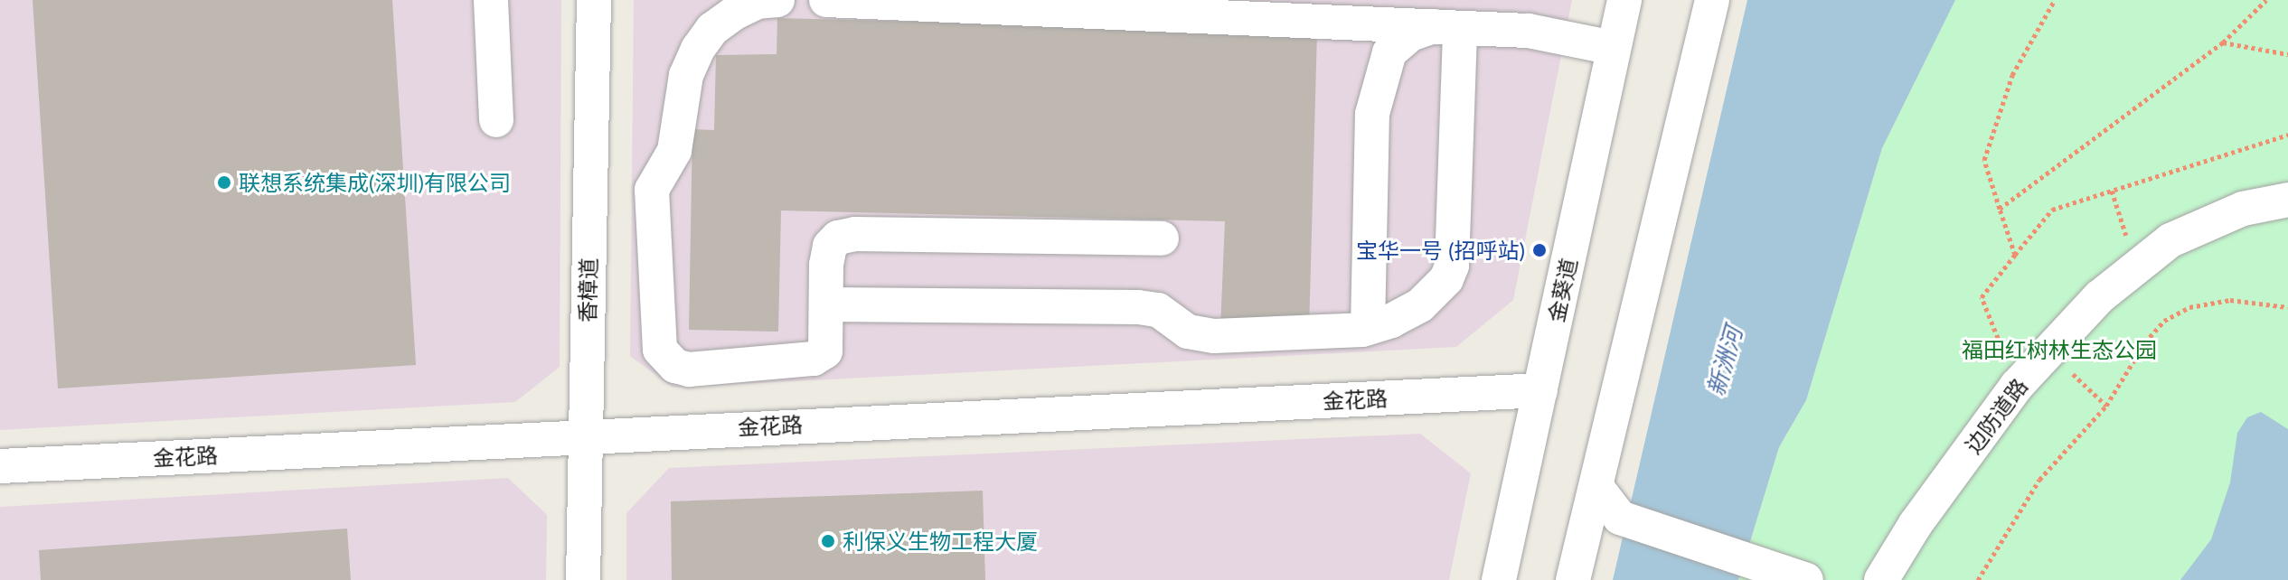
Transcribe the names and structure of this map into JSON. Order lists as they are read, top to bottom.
{
  "streets": {
    "street": [
      "香樟道",
      "金葵道",
      "金花路",
      "边防道路"
    ]
  },
  "crossings": [
    ["香樟道", "金花路"],
    ["金葵道", "金花路"]
  ],
  "water": ["新洲河"],
  "parks": ["福田红树林生态公园"],
  "places": ["联想系统集成(深圳)有限公司", "宝华一号 (招呼站)", "利保义生物工程大厦"]
}
